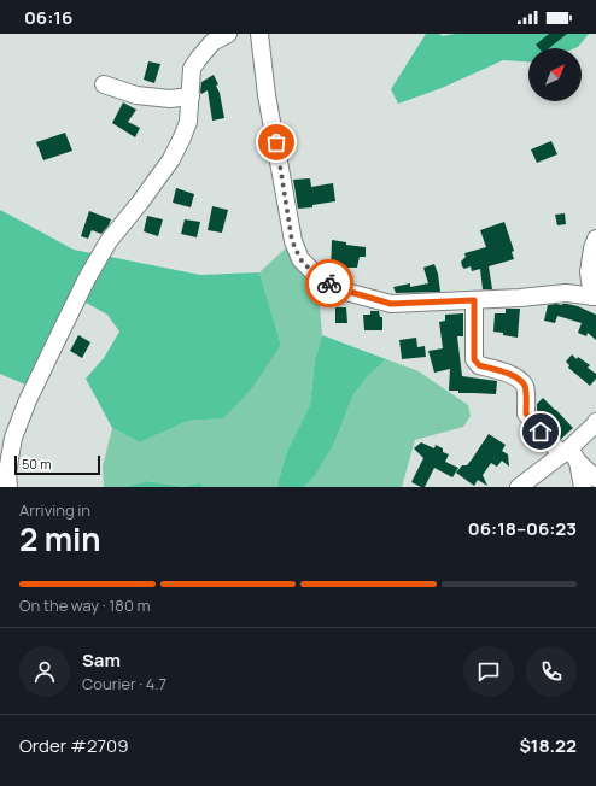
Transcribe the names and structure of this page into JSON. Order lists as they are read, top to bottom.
{
  "scale_bar": "50 m",
  "north": "top right",
  "page": {
    "status": "06:16",
    "scale": "50 m",
    "heading": ["2 min", "Arriving in", "06:18–06:23"],
    "panel": [
      "Sam",
      "Courier · 4.7",
      "Order #2709",
      "$18.22"
    ],
    "bar": "On the way · 180 m"
  }
}
